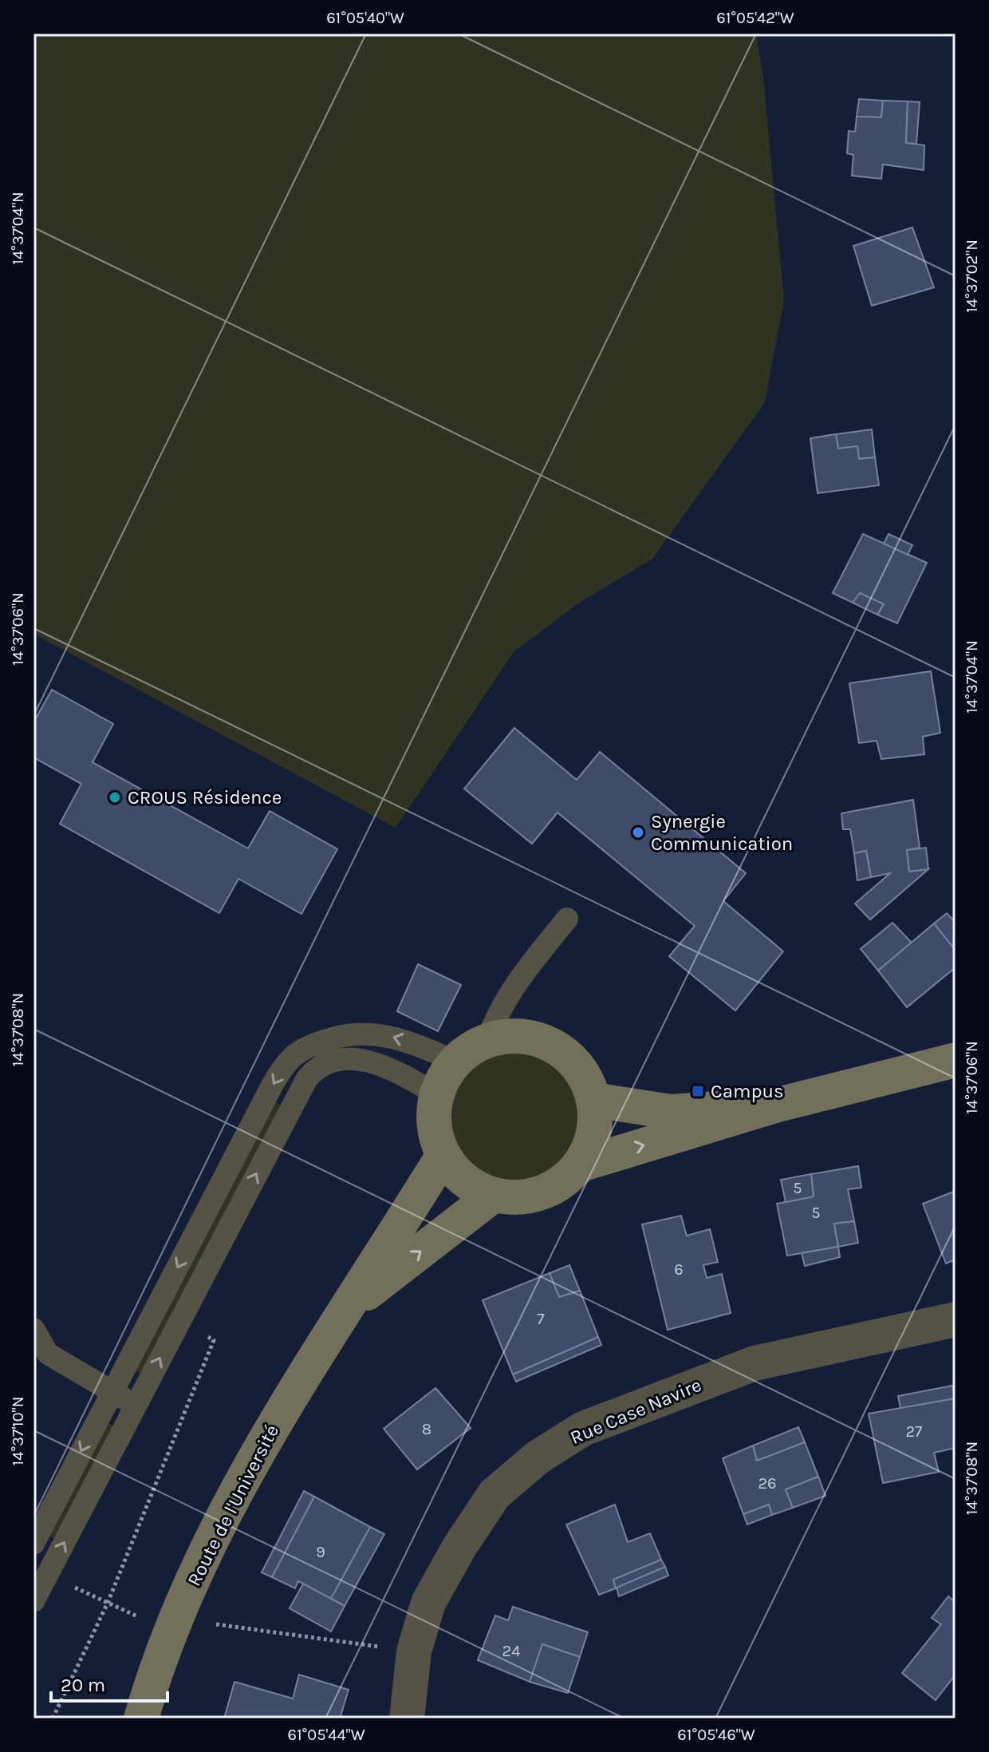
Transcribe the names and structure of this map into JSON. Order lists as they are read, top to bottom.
{
  "streets": {
    "main road": ["Route de l'Université"],
    "street": ["Rue Case Navire"]
  },
  "places": {
    "other": ["CROUS Résidence", "Synergie Communication"],
    "transit": ["Campus"]
  },
  "house_numbers": [
    "5",
    "5",
    "6",
    "7",
    "8",
    "27",
    "26",
    "9",
    "24"
  ],
  "scale_bar": "20 m",
  "coordinates": [
    "61°05'40\"W",
    "61°05'42\"W",
    "14°37'04\"N",
    "14°37'02\"N",
    "14°37'06\"N",
    "14°37'08\"N",
    "14°37'10\"N",
    "61°05'44\"W",
    "61°05'46\"W"
  ]
}
